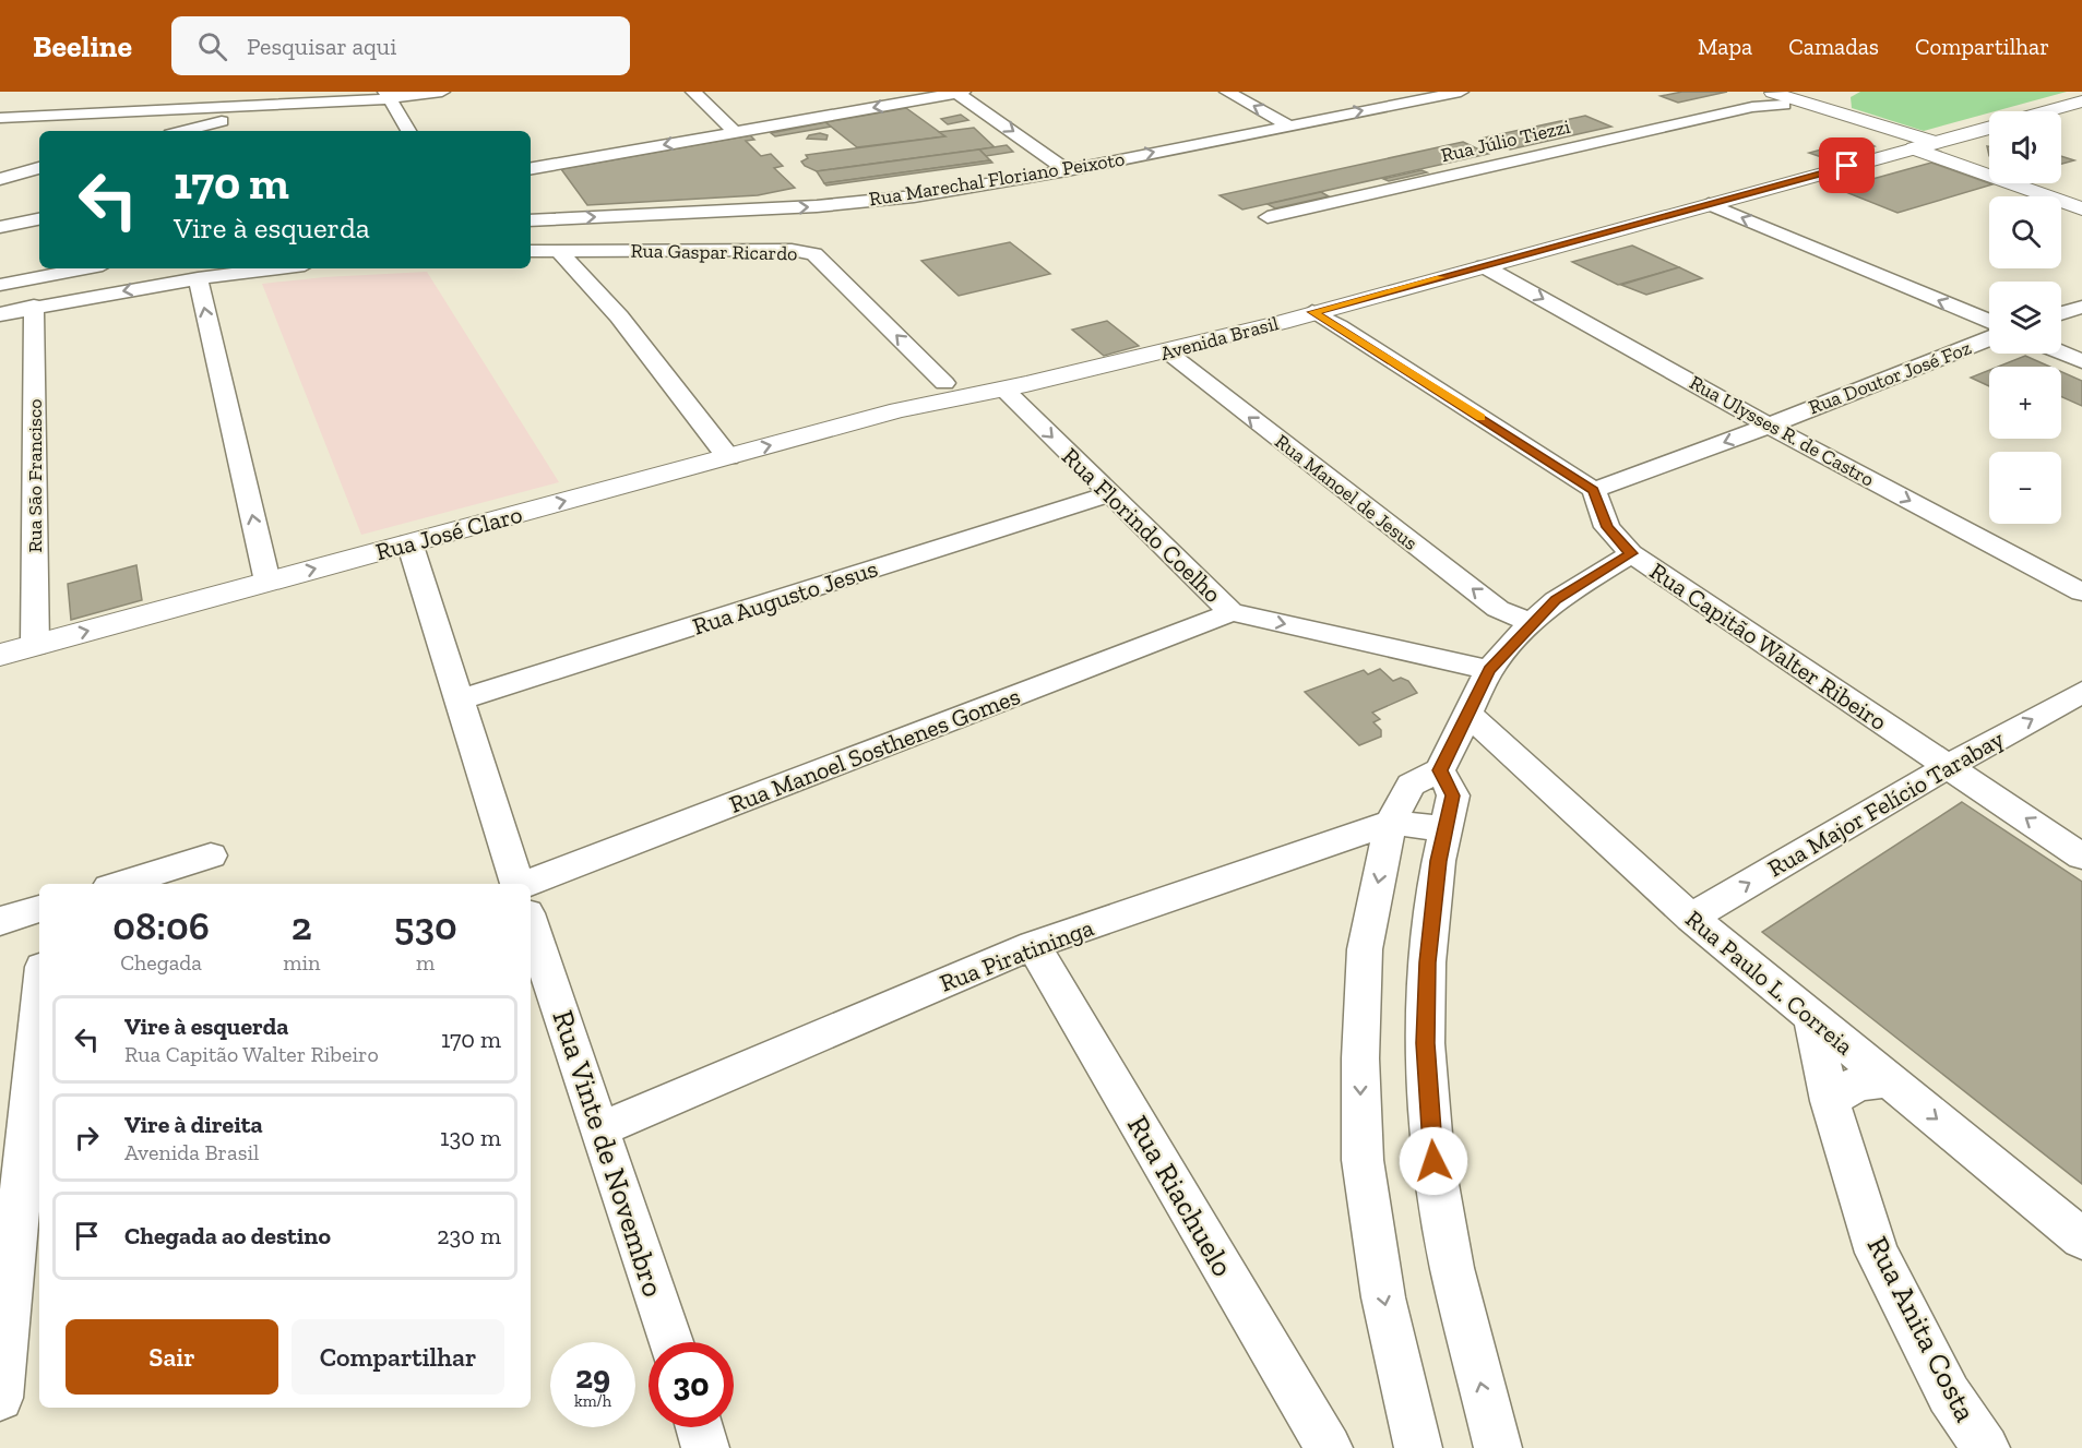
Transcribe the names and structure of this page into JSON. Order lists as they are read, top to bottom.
{
  "streets": {
    "street": [
      "Rua Júlio Tiezzi",
      "Rua Marechal Floriano Peixoto",
      "Rua Gaspar Ricardo",
      "Avenida Brasil",
      "Rua Doutor José Foz",
      "Rua Ulysses R. de Castro",
      "Rua São Francisco",
      "Rua Manoel de Jesus",
      "Rua Florindo Coelho",
      "Rua José Claro",
      "Rua Augusto Jesus",
      "Rua Capitão Walter Ribeiro",
      "Rua Manoel Sosthenes Gomes",
      "Rua Major Felício Tarabay",
      "Rua Piratininga",
      "Rua Paulo L. Correia",
      "Rua Vinte de Novembro",
      "Rua Riachuelo",
      "Rua Anita Costa"
    ]
  },
  "crossings": [
    ["Rua Gaspar Ricardo", "Rua José Claro"],
    ["Avenida Brasil", "Rua Ulysses R. de Castro"],
    ["Avenida Brasil", "Rua Manoel de Jesus"],
    ["Avenida Brasil", "Rua Florindo Coelho"],
    ["Avenida Brasil", "Rua José Claro"],
    ["Rua Doutor José Foz", "Rua Ulysses R. de Castro"],
    ["Rua Doutor José Foz", "Rua Capitão Walter Ribeiro"],
    ["Rua São Francisco", "Rua José Claro"],
    ["Rua Florindo Coelho", "Rua José Claro"],
    ["Rua Florindo Coelho", "Rua Augusto Jesus"],
    ["Rua Florindo Coelho", "Rua Manoel Sosthenes Gomes"],
    ["Rua José Claro", "Rua Vinte de Novembro"],
    ["Rua Augusto Jesus", "Rua Vinte de Novembro"],
    ["Rua Capitão Walter Ribeiro", "Rua Major Felício Tarabay"],
    ["Rua Major Felício Tarabay", "Rua Paulo L. Correia"],
    ["Rua Piratininga", "Rua Vinte de Novembro"],
    ["Rua Piratininga", "Rua Riachuelo"],
    ["Rua Paulo L. Correia", "Rua Anita Costa"]
  ],
  "one_way": ["Rua Doutor José Foz", "Rua Major Felício Tarabay"],
  "page": {
    "header": "Beeline",
    "search": "Pesquisar aqui",
    "nav": ["Mapa", "Camadas", "Compartilhar"],
    "map_buttons": ["+", "−"],
    "turn": ["170 m", "Vire à esquerda"],
    "eta": [
      "08:06",
      "Chegada",
      "2",
      "min",
      "530",
      "m"
    ],
    "list": [
      {
        "name": "Vire à esquerda",
        "note": "Rua Capitão Walter Ribeiro",
        "value": "170 m"
      },
      {
        "name": "Vire à direita",
        "note": "Avenida Brasil",
        "value": "130 m"
      },
      {
        "name": "Chegada ao destino",
        "value": "230 m"
      }
    ],
    "buttons": ["Sair", "Compartilhar"],
    "speed": "29 km/h",
    "limit": "30"
  }
}
